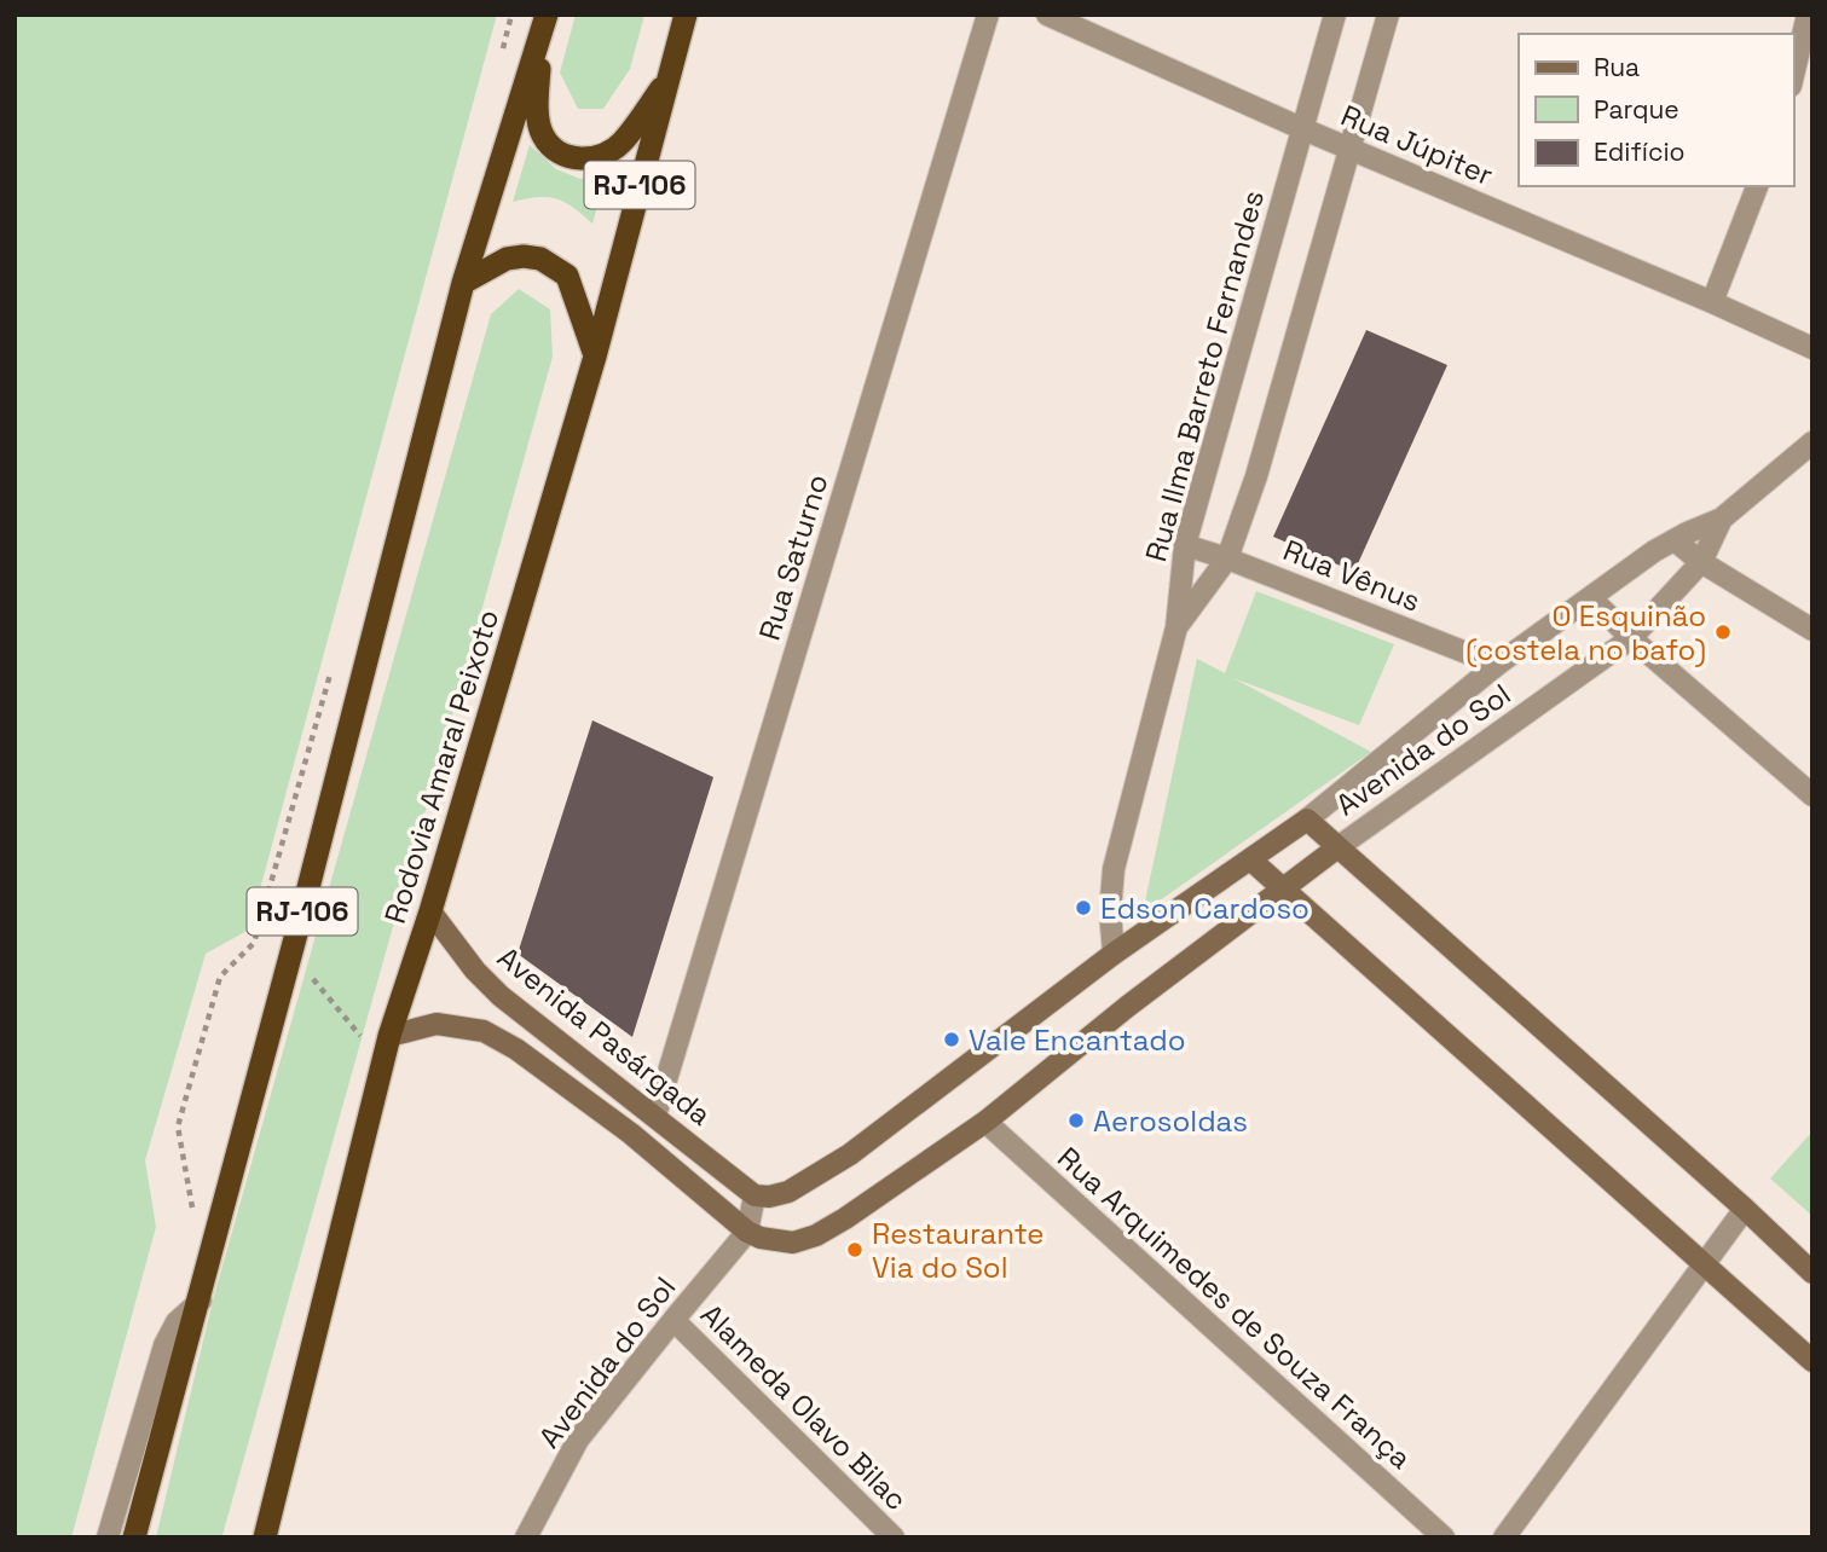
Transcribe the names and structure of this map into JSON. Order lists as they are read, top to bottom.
{
  "streets": {
    "highway": ["RJ-106", "Rodovia Amaral Peixoto"],
    "main road": ["Avenida do Sol", "Avenida Pasárgada"],
    "street": [
      "Rua Júpiter",
      "Rua Ilma Barreto Fernandes",
      "Rua Saturno",
      "Rua Vênus",
      "Rua Arquimedes de Souza França",
      "Alameda Olavo Bilac"
    ]
  },
  "crossings": [
    ["Rua Júpiter", "Rua Ilma Barreto Fernandes"],
    ["Rua Ilma Barreto Fernandes", "Rua Vênus"],
    ["Rua Ilma Barreto Fernandes", "Avenida do Sol"],
    ["Rua Saturno", "Avenida Pasárgada"],
    ["Rua Vênus", "Avenida do Sol"],
    ["Avenida do Sol", "Avenida Pasárgada"],
    ["Avenida do Sol", "Rua Arquimedes de Souza França"],
    ["Avenida do Sol", "Alameda Olavo Bilac"],
    ["Rodovia Amaral Peixoto", "Avenida Pasárgada"]
  ],
  "places": [
    "O Esquinão (costela no bafo)",
    "Edson Cardoso",
    "Vale Encantado",
    "Aerosoldas",
    "Restaurante Via do Sol"
  ],
  "legend": ["Rua", "Parque", "Edifício"]
}
